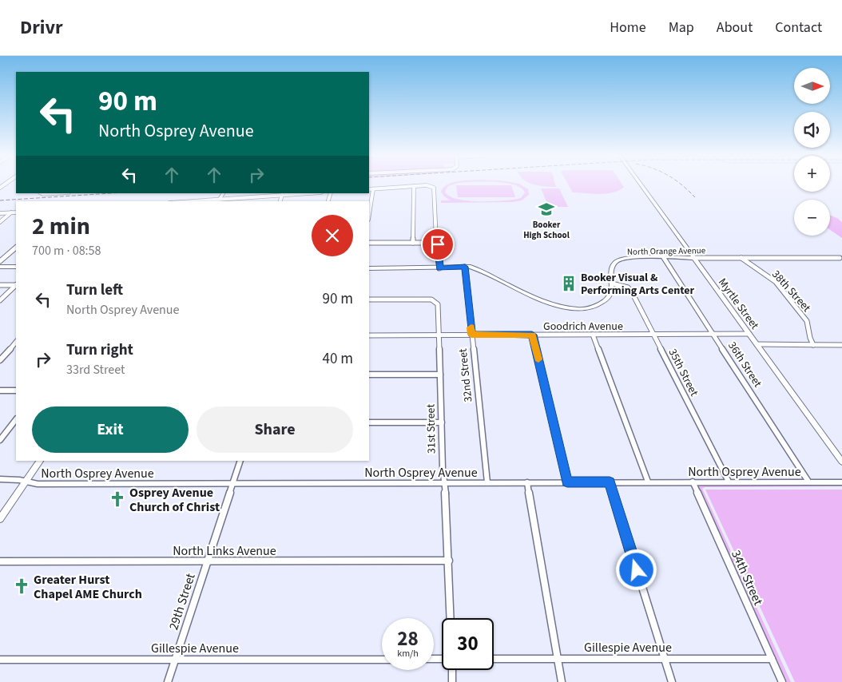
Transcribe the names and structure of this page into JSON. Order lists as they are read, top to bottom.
{
  "streets": {
    "street": [
      "North Orange Avenue",
      "38th Street",
      "Myrtle Street",
      "Goodrich Avenue",
      "36th Street",
      "35th Street",
      "32nd Street",
      "31st Street",
      "North Osprey Avenue",
      "North Links Avenue",
      "34th Street",
      "29th Street",
      "Gillespie Avenue"
    ]
  },
  "crossings": [
    ["North Orange Avenue", "38th Street"],
    ["North Orange Avenue", "Myrtle Street"],
    ["North Orange Avenue", "36th Street"],
    ["North Orange Avenue", "35th Street"],
    ["North Orange Avenue", "32nd Street"],
    ["Myrtle Street", "Goodrich Avenue"],
    ["Goodrich Avenue", "36th Street"],
    ["Goodrich Avenue", "35th Street"],
    ["Goodrich Avenue", "32nd Street"],
    ["Goodrich Avenue", "31st Street"],
    ["36th Street", "North Osprey Avenue"],
    ["35th Street", "North Osprey Avenue"],
    ["32nd Street", "North Osprey Avenue"],
    ["31st Street", "North Osprey Avenue"],
    ["31st Street", "North Links Avenue"],
    ["North Osprey Avenue", "34th Street"],
    ["North Osprey Avenue", "29th Street"],
    ["North Links Avenue", "29th Street"],
    ["34th Street", "Gillespie Avenue"],
    ["29th Street", "Gillespie Avenue"]
  ],
  "places": {
    "school or university": ["Booker High School"],
    "building": ["Booker Visual & Performing Arts Center"],
    "church": ["Osprey Avenue Church of Christ", "Greater Hurst Chapel AME Church"]
  },
  "north": "right",
  "page": {
    "header": "Drivr",
    "nav": [
      "Home",
      "Map",
      "About",
      "Contact"
    ],
    "map_buttons": ["+", "−"],
    "turn": ["90 m", "North Osprey Avenue"],
    "heading": ["2 min", "700 m · 08:58"],
    "list": [
      {
        "name": "Turn left",
        "note": "North Osprey Avenue",
        "value": "90 m"
      },
      {
        "name": "Turn right",
        "note": "33rd Street",
        "value": "40 m"
      }
    ],
    "buttons": ["Exit", "Share"],
    "speed": "28 km/h",
    "limit": "30"
  }
}
